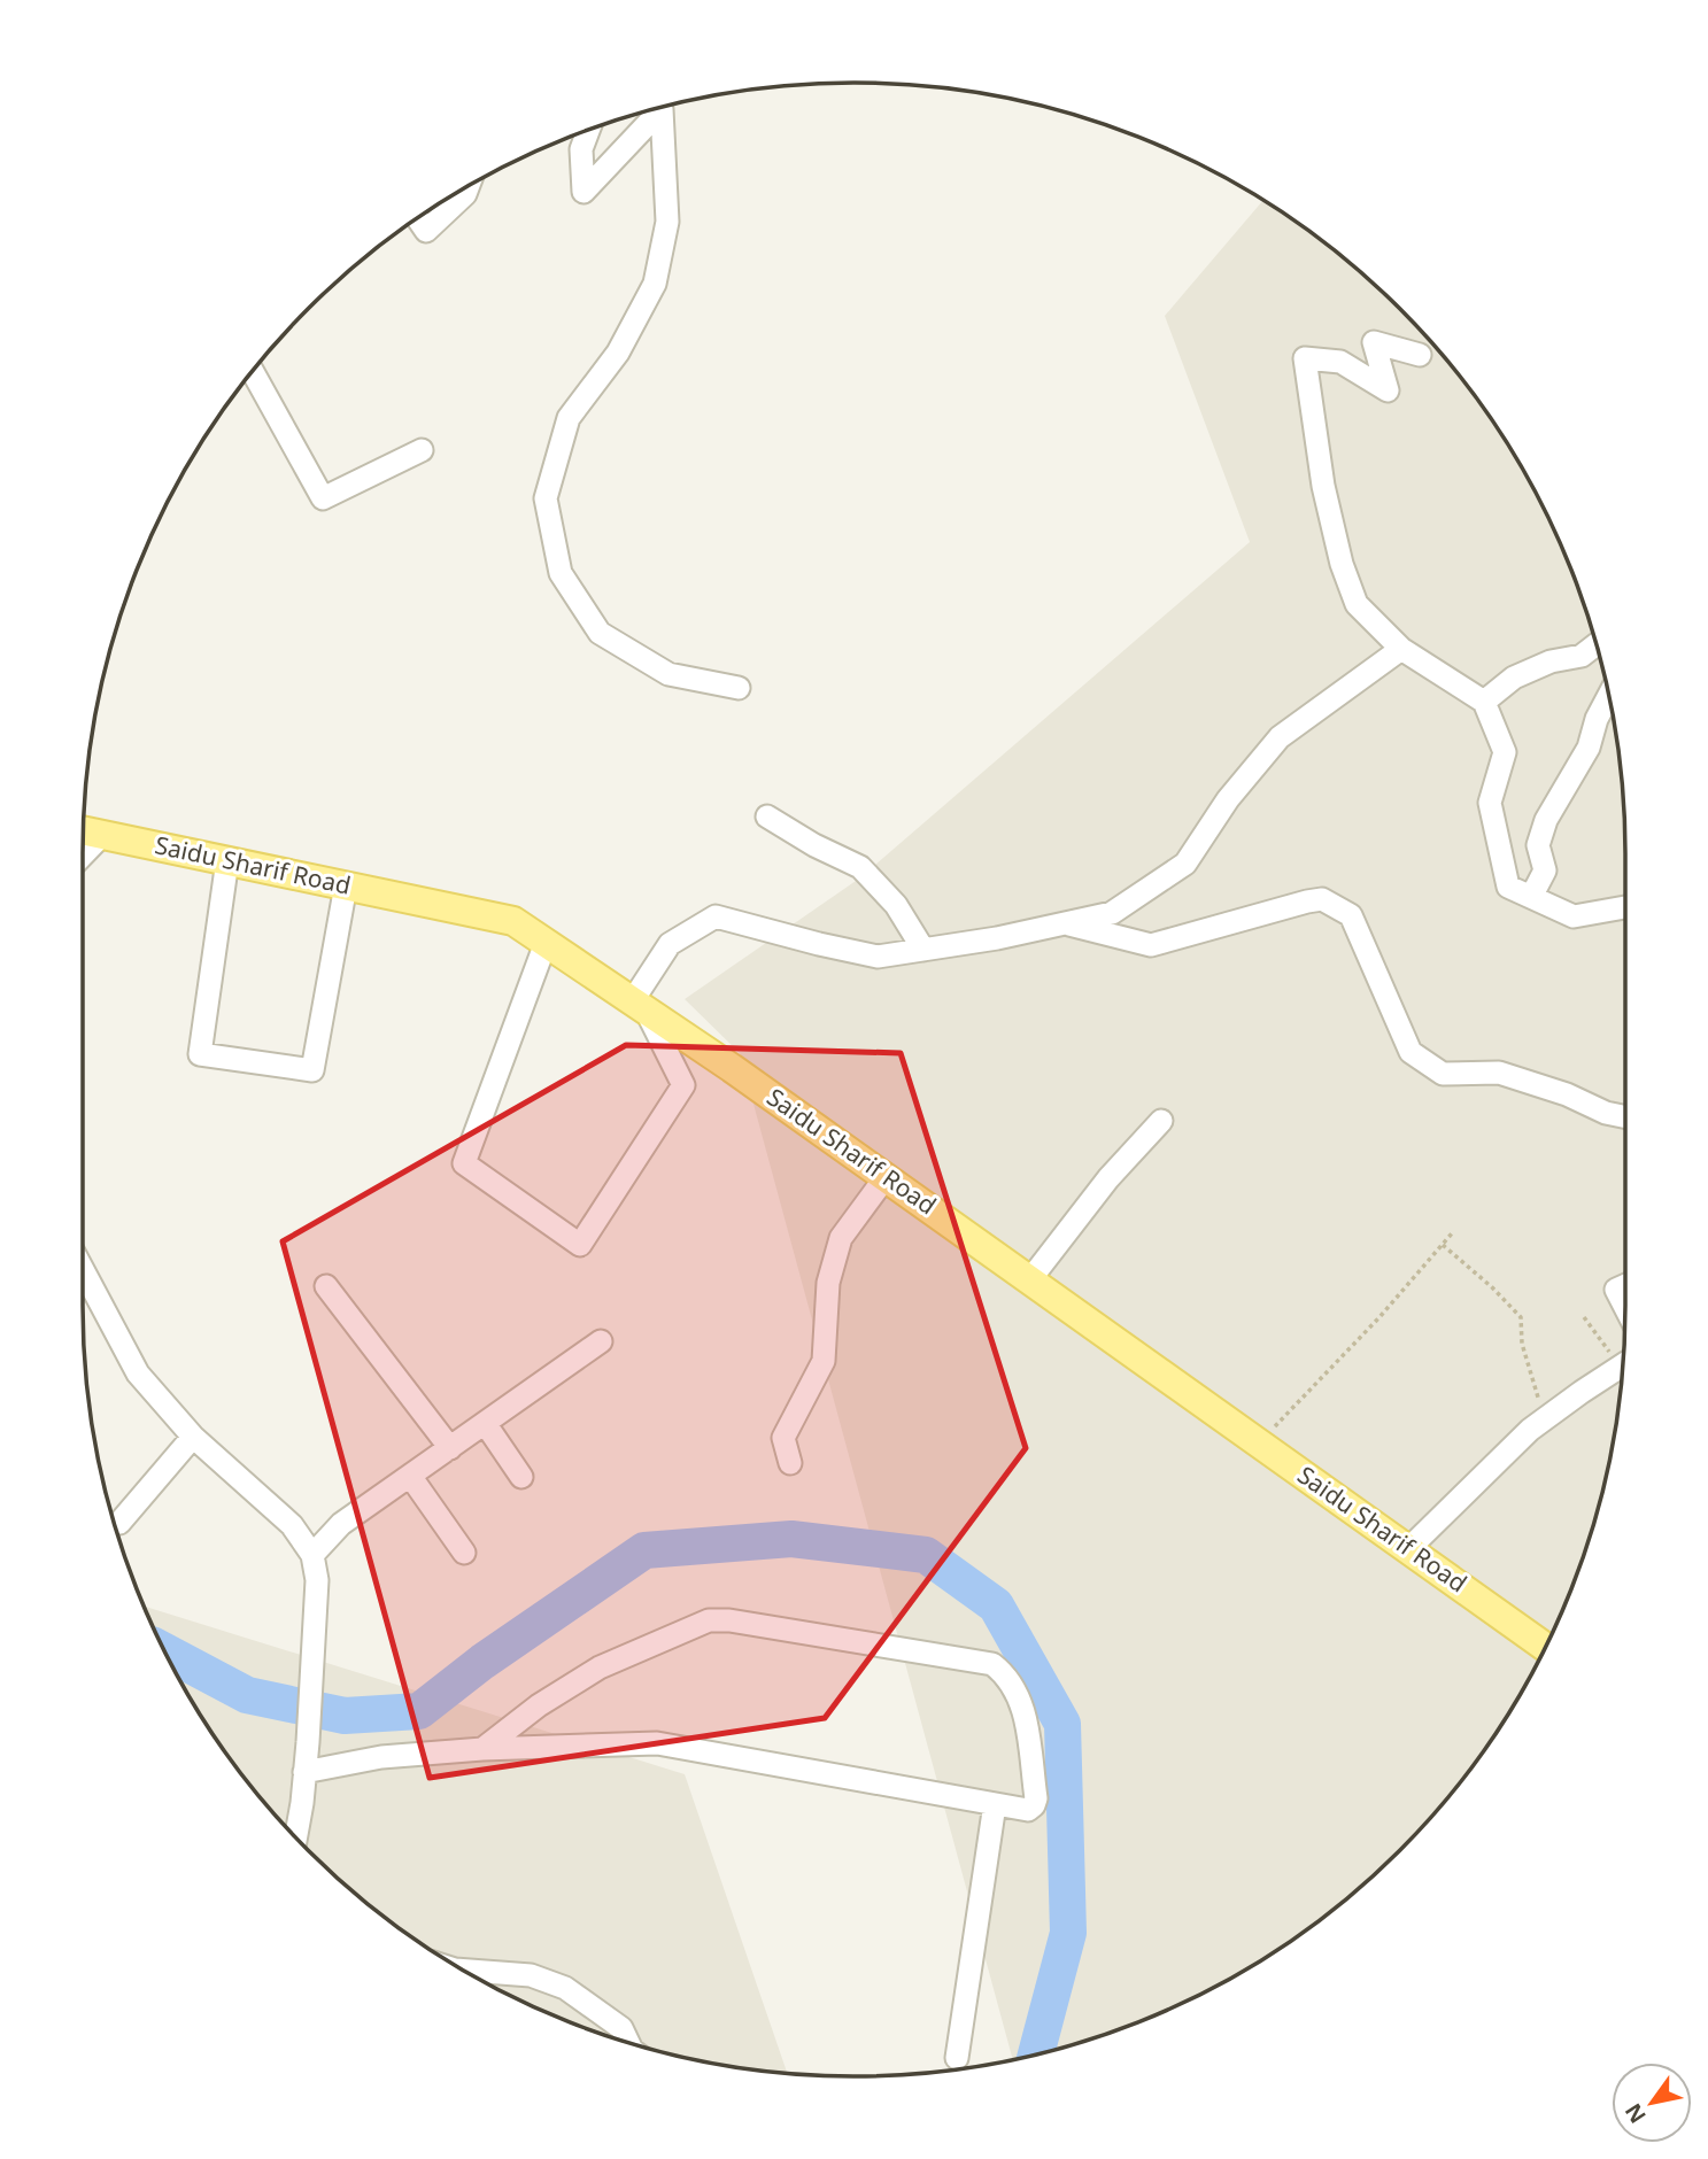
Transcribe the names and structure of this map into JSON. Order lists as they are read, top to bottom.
{
  "streets": {
    "main road": ["Saidu Sharif Road"]
  },
  "north": "bottom left"
}
